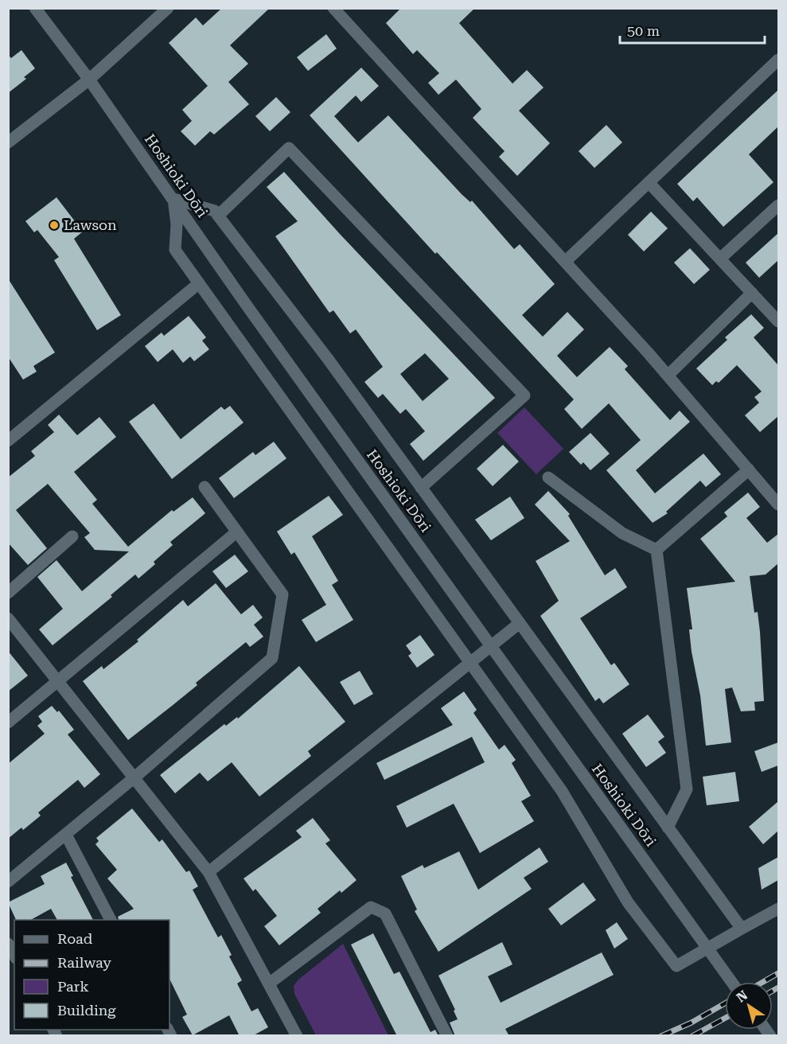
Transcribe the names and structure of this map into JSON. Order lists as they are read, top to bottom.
{
  "streets": {
    "street": ["Hoshioki Dōri"]
  },
  "places": ["Lawson"],
  "legend": [
    "Road",
    "Railway",
    "Park",
    "Building"
  ],
  "scale_bar": "50 m",
  "north": "top left"
}
